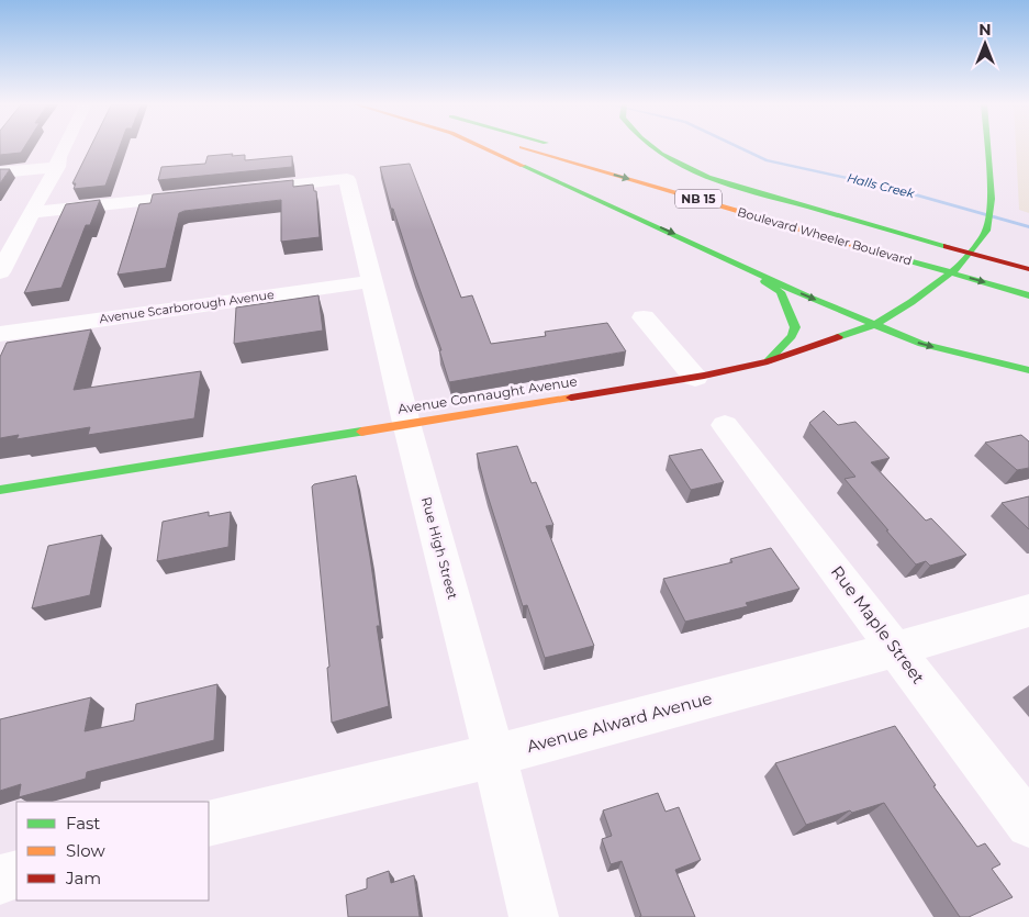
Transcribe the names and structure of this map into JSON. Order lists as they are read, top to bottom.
{
  "streets": {
    "main road": ["NB 15", "Boulevard Wheeler Boulevard", "Avenue Connaught Avenue"],
    "street": [
      "Avenue Scarborough Avenue",
      "Rue High Street",
      "Rue Maple Street",
      "Avenue Alward Avenue"
    ]
  },
  "crossings": [
    ["Avenue Scarborough Avenue", "Rue High Street"],
    ["Avenue Connaught Avenue", "Rue High Street"],
    ["Rue High Street", "Avenue Alward Avenue"],
    ["Rue Maple Street", "Avenue Alward Avenue"]
  ],
  "water": ["Halls Creek"],
  "legend": ["Fast", "Slow", "Jam"],
  "north": "top"
}
